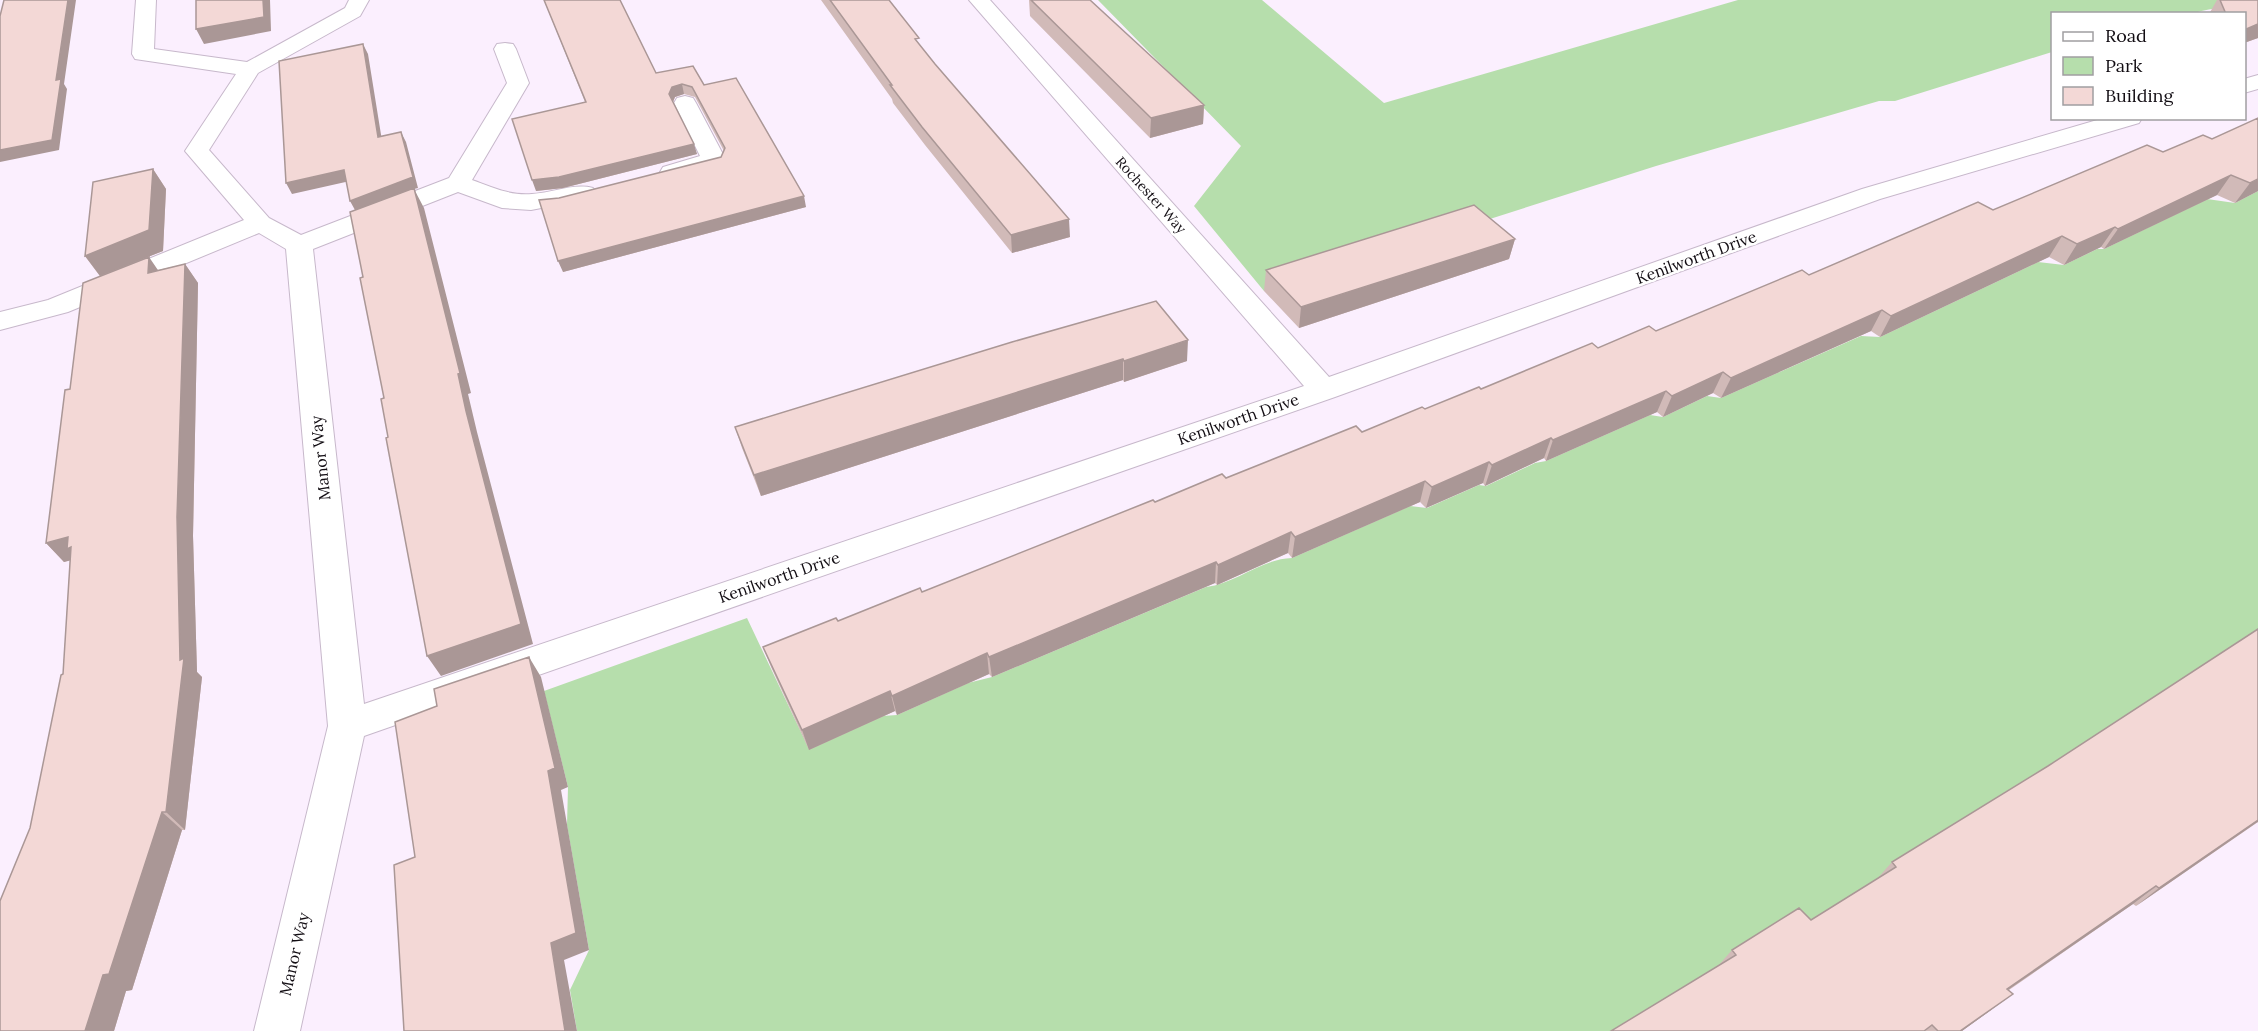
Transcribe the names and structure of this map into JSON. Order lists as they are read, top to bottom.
{
  "streets": {
    "street": ["Rochester Way", "Kenilworth Drive", "Manor Way"]
  },
  "crossings": [
    ["Rochester Way", "Kenilworth Drive"],
    ["Kenilworth Drive", "Manor Way"]
  ],
  "legend": ["Road", "Park", "Building"]
}
